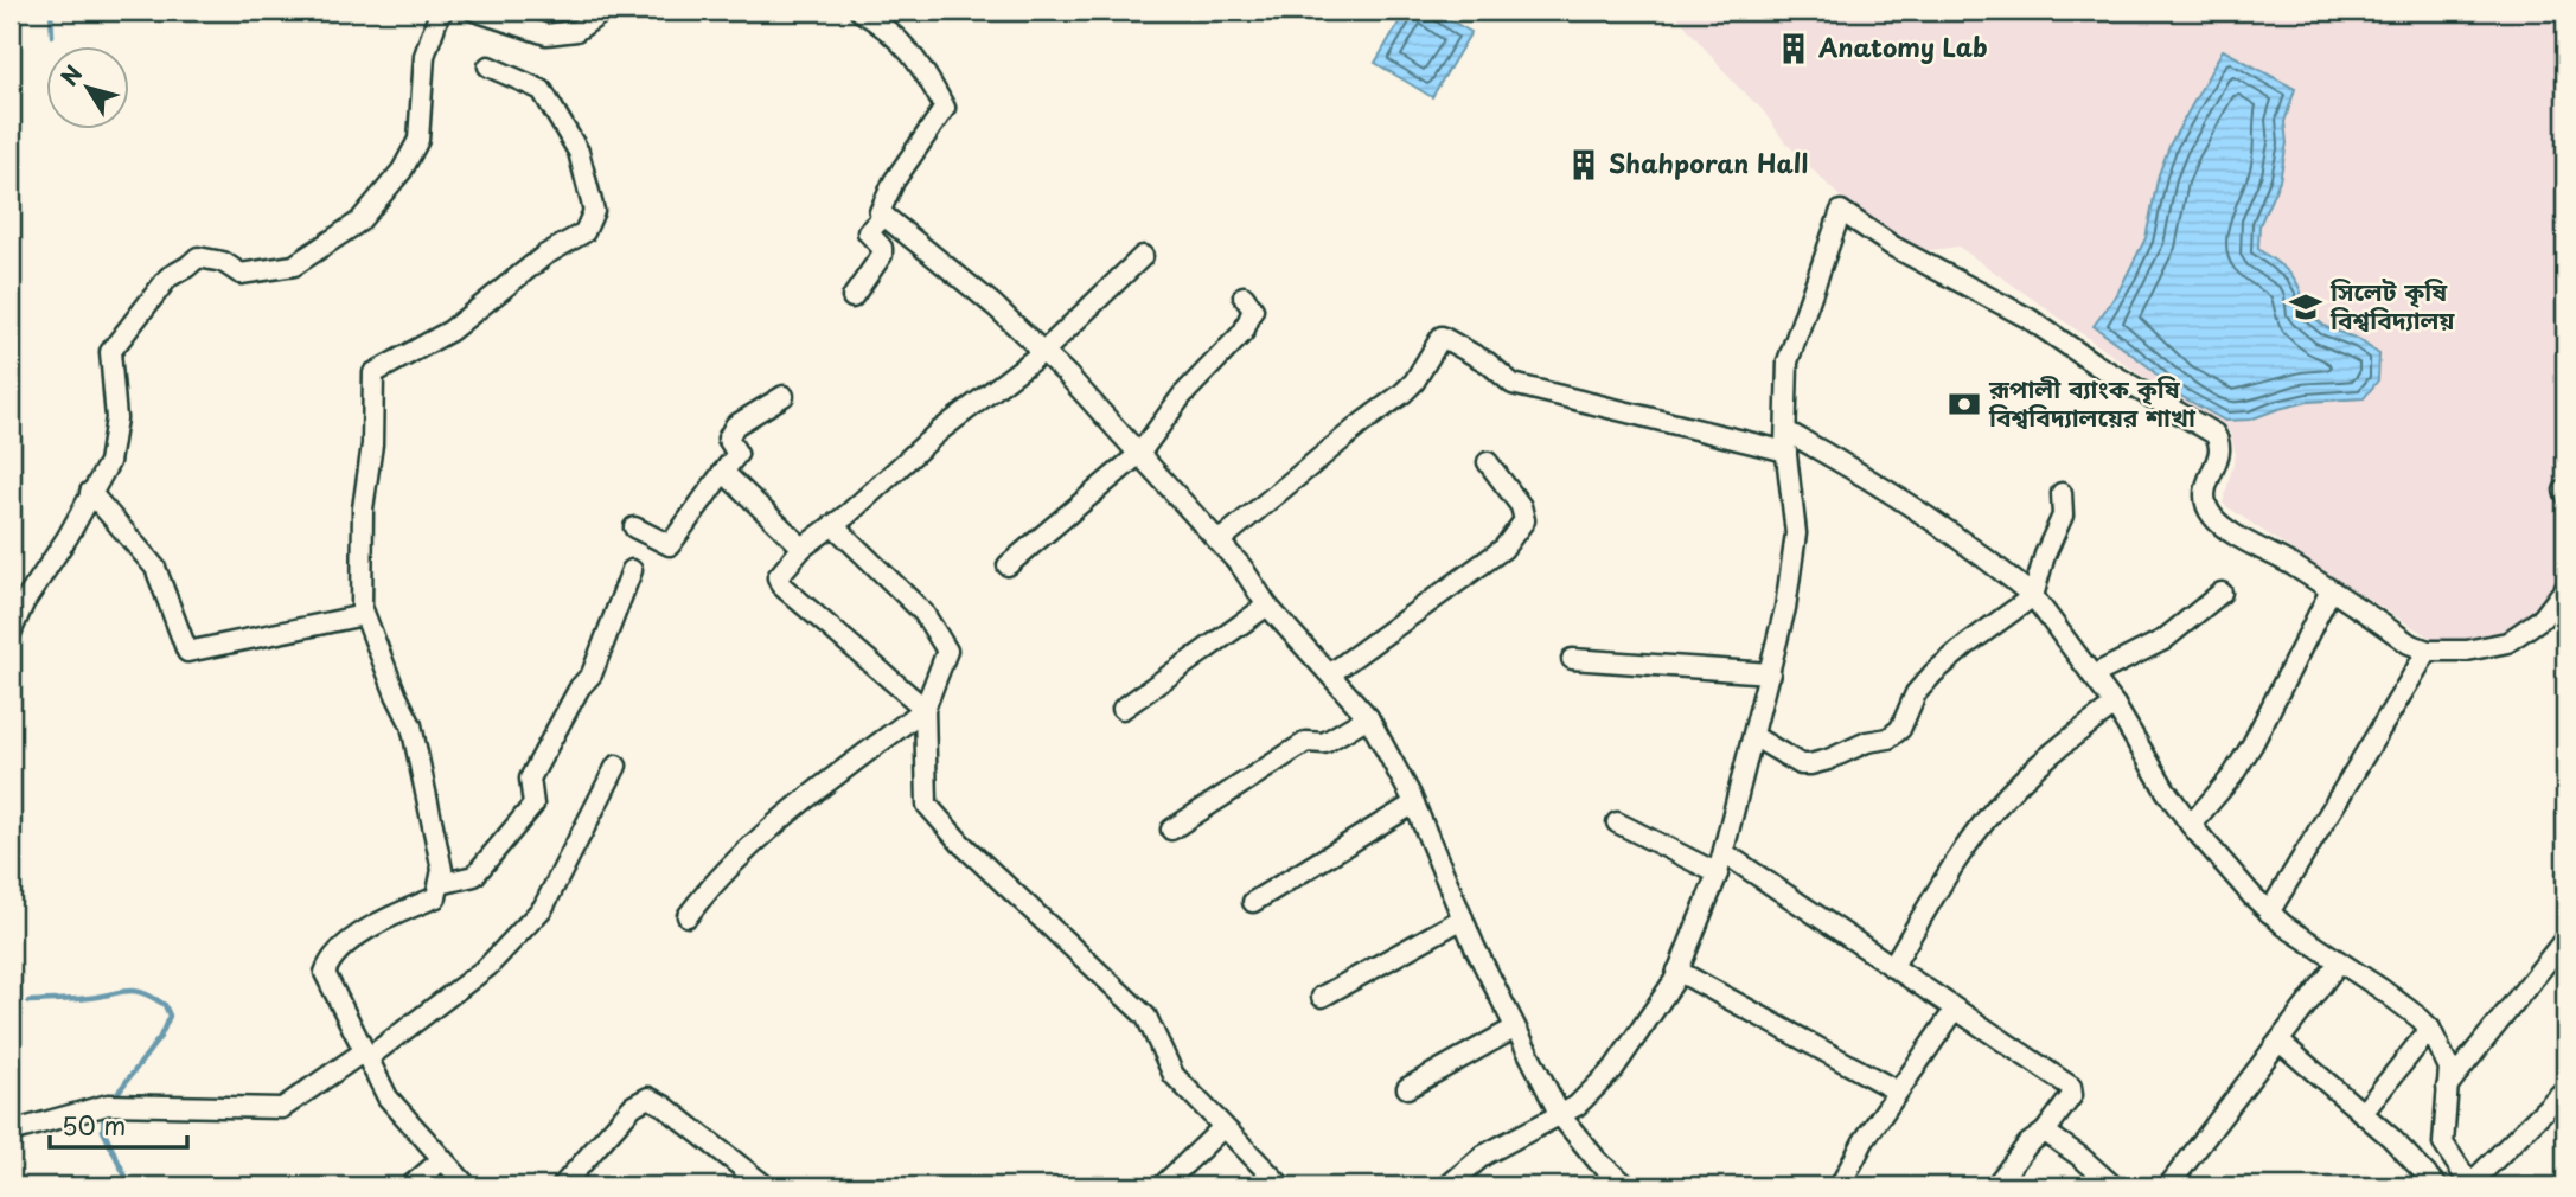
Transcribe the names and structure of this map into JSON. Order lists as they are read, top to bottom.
{
  "places": {
    "building": ["Anatomy Lab", "Shahporan Hall"],
    "school or university": ["সিলেট কৃষি বিশ্ববিদ্যালয়"],
    "bank": ["রূপালী ব্যাংক কৃষি বিশ্ববিদ্যালয়ের শাখা"]
  },
  "scale_bar": "50 m",
  "north": "top left"
}
